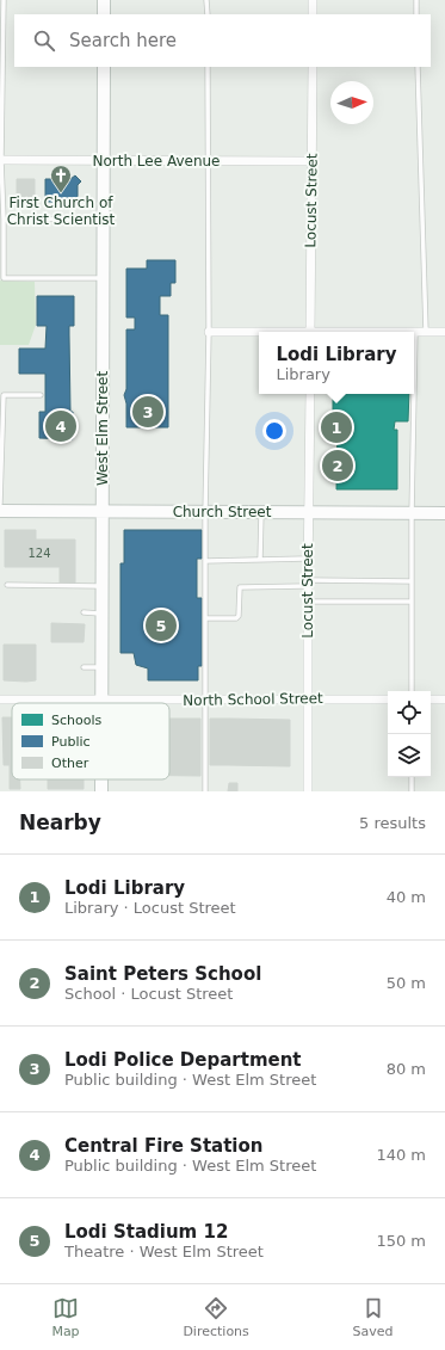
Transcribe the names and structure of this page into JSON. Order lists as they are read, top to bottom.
{
  "streets": {
    "street": [
      "North Lee Avenue",
      "Locust Street",
      "West Elm Street",
      "Church Street",
      "North School Street"
    ]
  },
  "crossings": [
    ["North Lee Avenue", "Locust Street"],
    ["North Lee Avenue", "West Elm Street"],
    ["Locust Street", "Church Street"],
    ["Locust Street", "North School Street"],
    ["West Elm Street", "Church Street"],
    ["West Elm Street", "North School Street"]
  ],
  "places": {
    "church": ["First Church of Christ Scientist"]
  },
  "house_numbers": ["124"],
  "legend": ["Schools", "Public", "Other"],
  "north": "right",
  "page": {
    "search": "Search here",
    "popup": ["Lodi Library", "Library"],
    "pins": [
      "3",
      "4",
      "1",
      "2",
      "5"
    ],
    "heading": ["Nearby", "5 results"],
    "list": [
      {
        "mark": "1",
        "name": "Lodi Library",
        "note": "Library · Locust Street",
        "value": "40 m"
      },
      {
        "mark": "2",
        "name": "Saint Peters School",
        "note": "School · Locust Street",
        "value": "50 m"
      },
      {
        "mark": "3",
        "name": "Lodi Police Department",
        "note": "Public building · West Elm Street",
        "value": "80 m"
      },
      {
        "mark": "4",
        "name": "Central Fire Station",
        "note": "Public building · West Elm Street",
        "value": "140 m"
      },
      {
        "mark": "5",
        "name": "Lodi Stadium 12",
        "note": "Theatre · West Elm Street",
        "value": "150 m"
      }
    ],
    "nav": ["Map", "Directions", "Saved"]
  }
}
